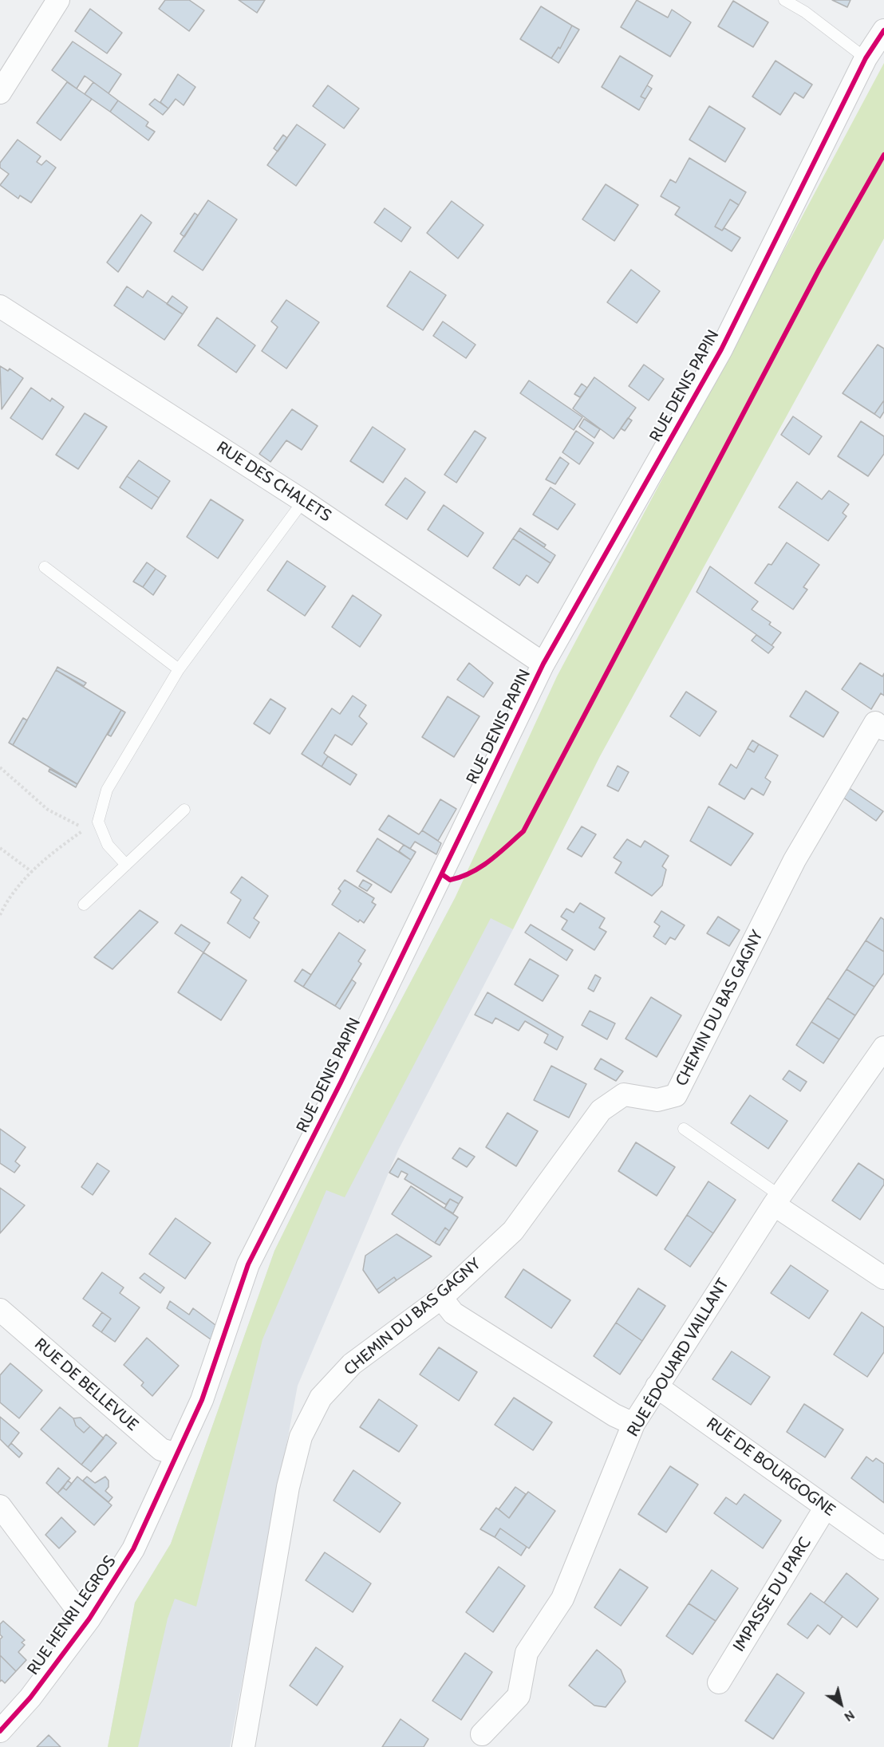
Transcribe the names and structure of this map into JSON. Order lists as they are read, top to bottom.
{
  "streets": {
    "street": [
      "RUE DENIS PAPIN",
      "RUE DES CHALETS",
      "CHEMIN DU BAS GAGNY",
      "RUE ÉDOUARD VAILLANT",
      "RUE DE BELLEVUE",
      "RUE DE BOURGOGNE",
      "IMPASSE DU PARC",
      "RUE HENRI LEGROS"
    ]
  },
  "crossings": [
    ["RUE DENIS PAPIN", "RUE DES CHALETS"],
    ["RUE DENIS PAPIN", "RUE DE BELLEVUE"],
    ["RUE DENIS PAPIN", "RUE HENRI LEGROS"],
    ["RUE ÉDOUARD VAILLANT", "RUE DE BOURGOGNE"],
    ["RUE DE BELLEVUE", "RUE HENRI LEGROS"],
    ["RUE DE BOURGOGNE", "IMPASSE DU PARC"]
  ],
  "north": "bottom right"
}
